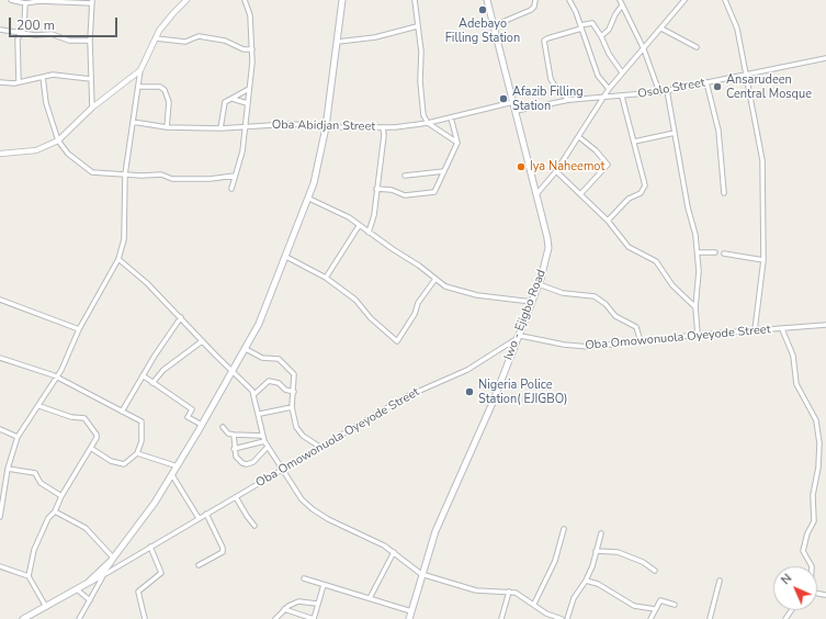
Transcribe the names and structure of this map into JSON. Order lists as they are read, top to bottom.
{
  "streets": {
    "main road": ["Iwo - Ejigbo Road"],
    "street": ["Osolo Street", "Oba Abidjan Street", "Oba Omowonuola Oyeyode Street"]
  },
  "crossings": [
    ["Osolo Street", "Iwo - Ejigbo Road"],
    ["Oba Abidjan Street", "Iwo - Ejigbo Road"],
    ["Iwo - Ejigbo Road", "Oba Omowonuola Oyeyode Street"]
  ],
  "places": [
    "Adebayo Filling Station",
    "Ansarudeen Central Mosque",
    "Afazib Filling Station",
    "Iya Naheemot",
    "Nigeria Police Station( EJIGBO)"
  ],
  "scale_bar": "200 m",
  "north": "top left"
}
